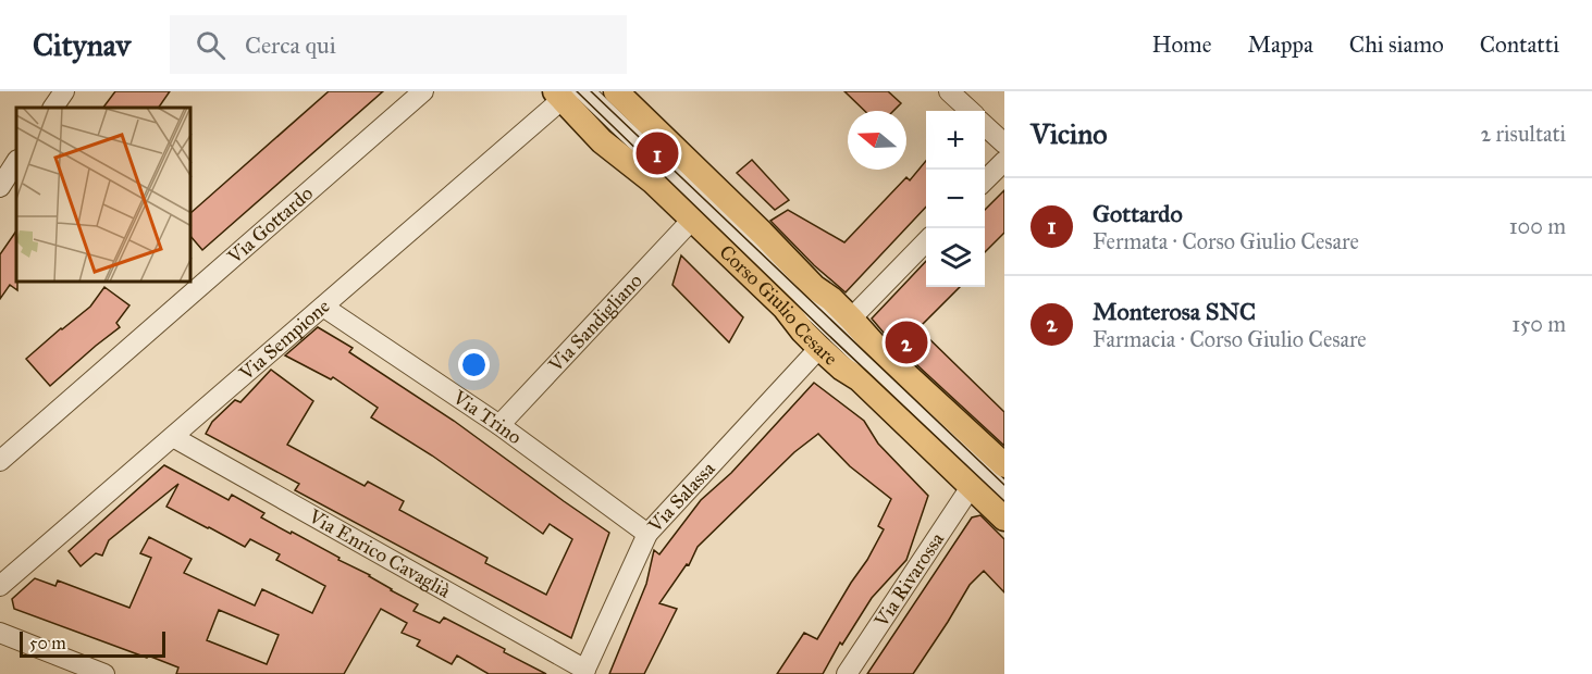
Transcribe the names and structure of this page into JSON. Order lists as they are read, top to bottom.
{
  "streets": {
    "main road": ["Corso Giulio Cesare"],
    "street": [
      "Via Gottardo",
      "Via Sandigliano",
      "Via Sempione",
      "Via Trino",
      "Via Salassa",
      "Via Enrico Cavaglià",
      "Via Rivarossa"
    ]
  },
  "crossings": [
    ["Corso Giulio Cesare", "Via Sandigliano"],
    ["Corso Giulio Cesare", "Via Sempione"],
    ["Corso Giulio Cesare", "Via Salassa"],
    ["Corso Giulio Cesare", "Via Rivarossa"],
    ["Via Sandigliano", "Via Trino"],
    ["Via Sempione", "Via Trino"],
    ["Via Sempione", "Via Enrico Cavaglià"],
    ["Via Trino", "Via Salassa"],
    ["Via Salassa", "Via Enrico Cavaglià"]
  ],
  "scale_bar": "50 m",
  "north": "left",
  "page": {
    "header": "Citynav",
    "search": "Cerca qui",
    "nav": [
      "Home",
      "Mappa",
      "Chi siamo",
      "Contatti"
    ],
    "heading": ["Vicino", "2 risultati"],
    "map_buttons": ["+", "−"],
    "pins": ["1", "2"],
    "list": [
      {
        "mark": "1",
        "name": "Gottardo",
        "note": "Fermata · Corso Giulio Cesare",
        "value": "100 m"
      },
      {
        "mark": "2",
        "name": "Monterosa SNC",
        "note": "Farmacia · Corso Giulio Cesare",
        "value": "150 m"
      }
    ],
    "scale": "50 m"
  }
}
